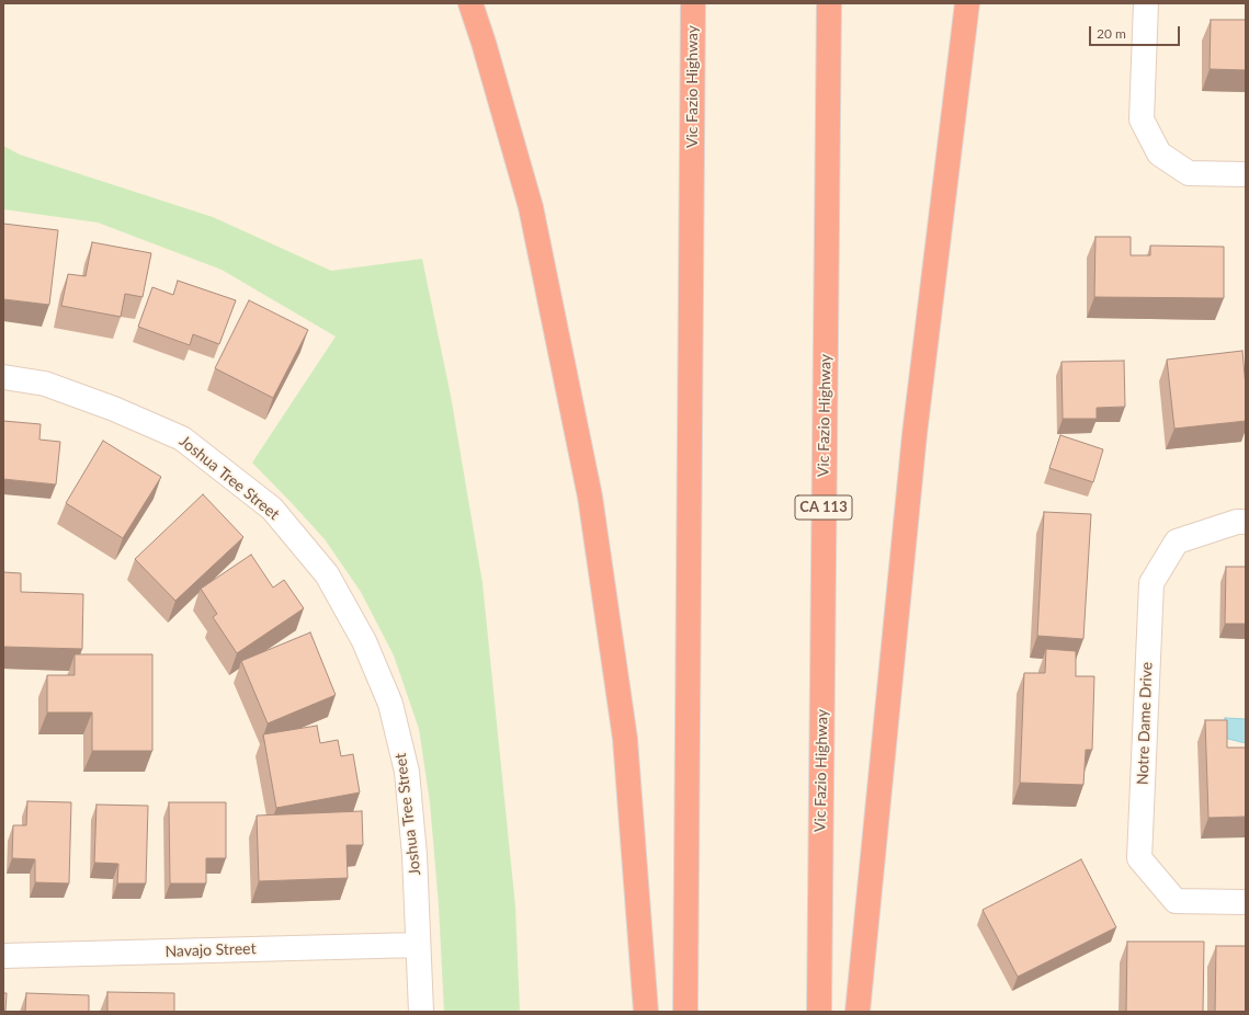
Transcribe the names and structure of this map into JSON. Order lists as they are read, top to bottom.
{
  "streets": {
    "highway": ["Vic Fazio Highway", "CA 113"],
    "street": ["Joshua Tree Street", "Notre Dame Drive", "Navajo Street"]
  },
  "crossings": [
    ["Joshua Tree Street", "Navajo Street"]
  ],
  "scale_bar": "20 m"
}
